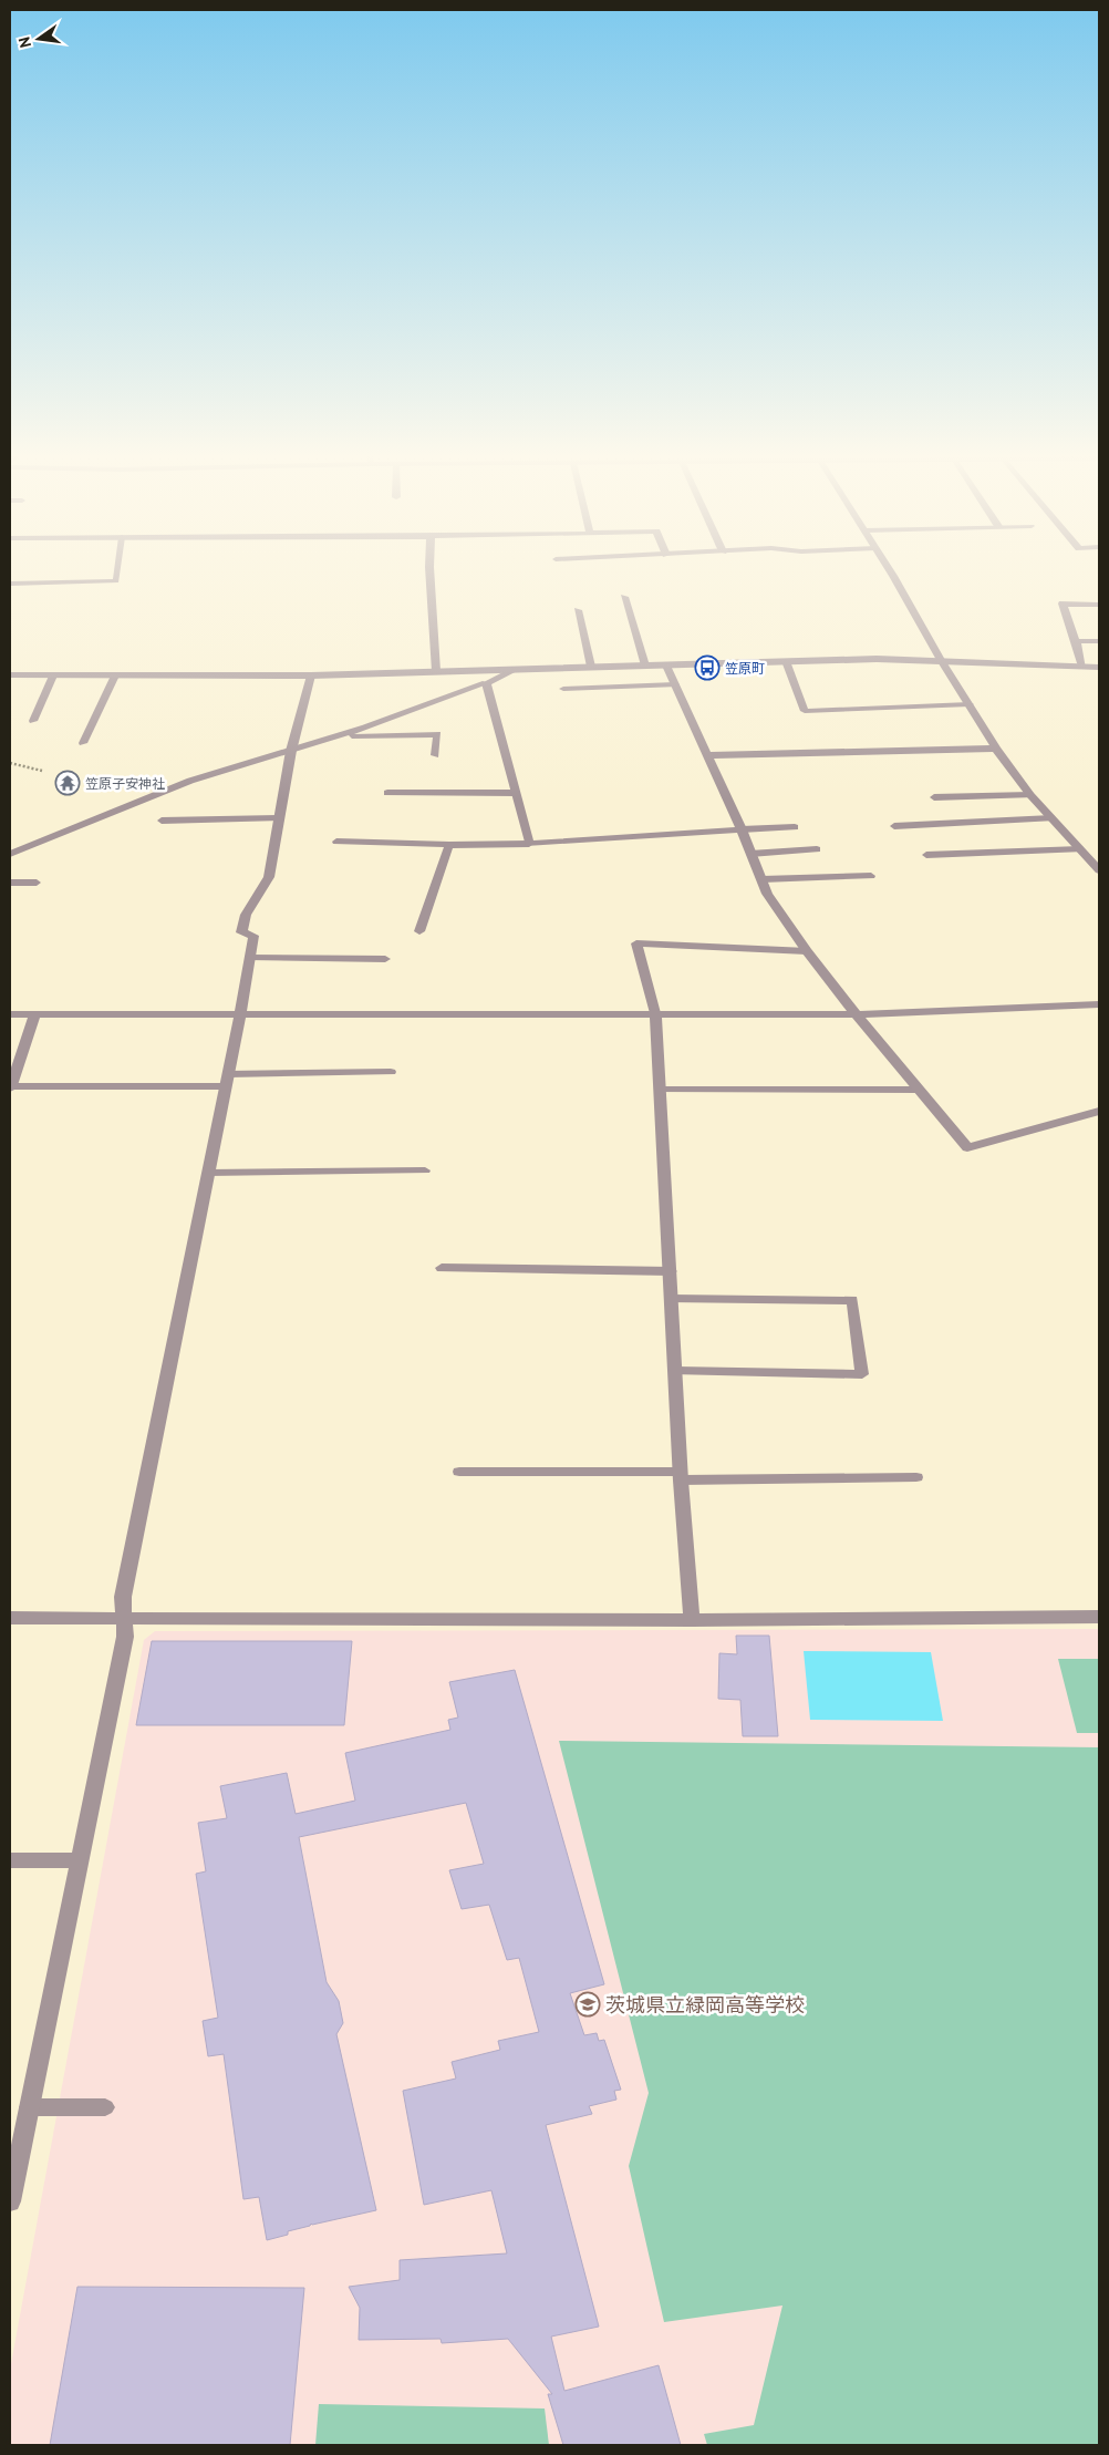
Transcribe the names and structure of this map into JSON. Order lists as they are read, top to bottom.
{
  "places": {
    "bus stop": ["笠原町"],
    "temple": ["笠原子安神社"],
    "school or university": ["茨城県立緑岡高等学校"]
  },
  "north": "left"
}
